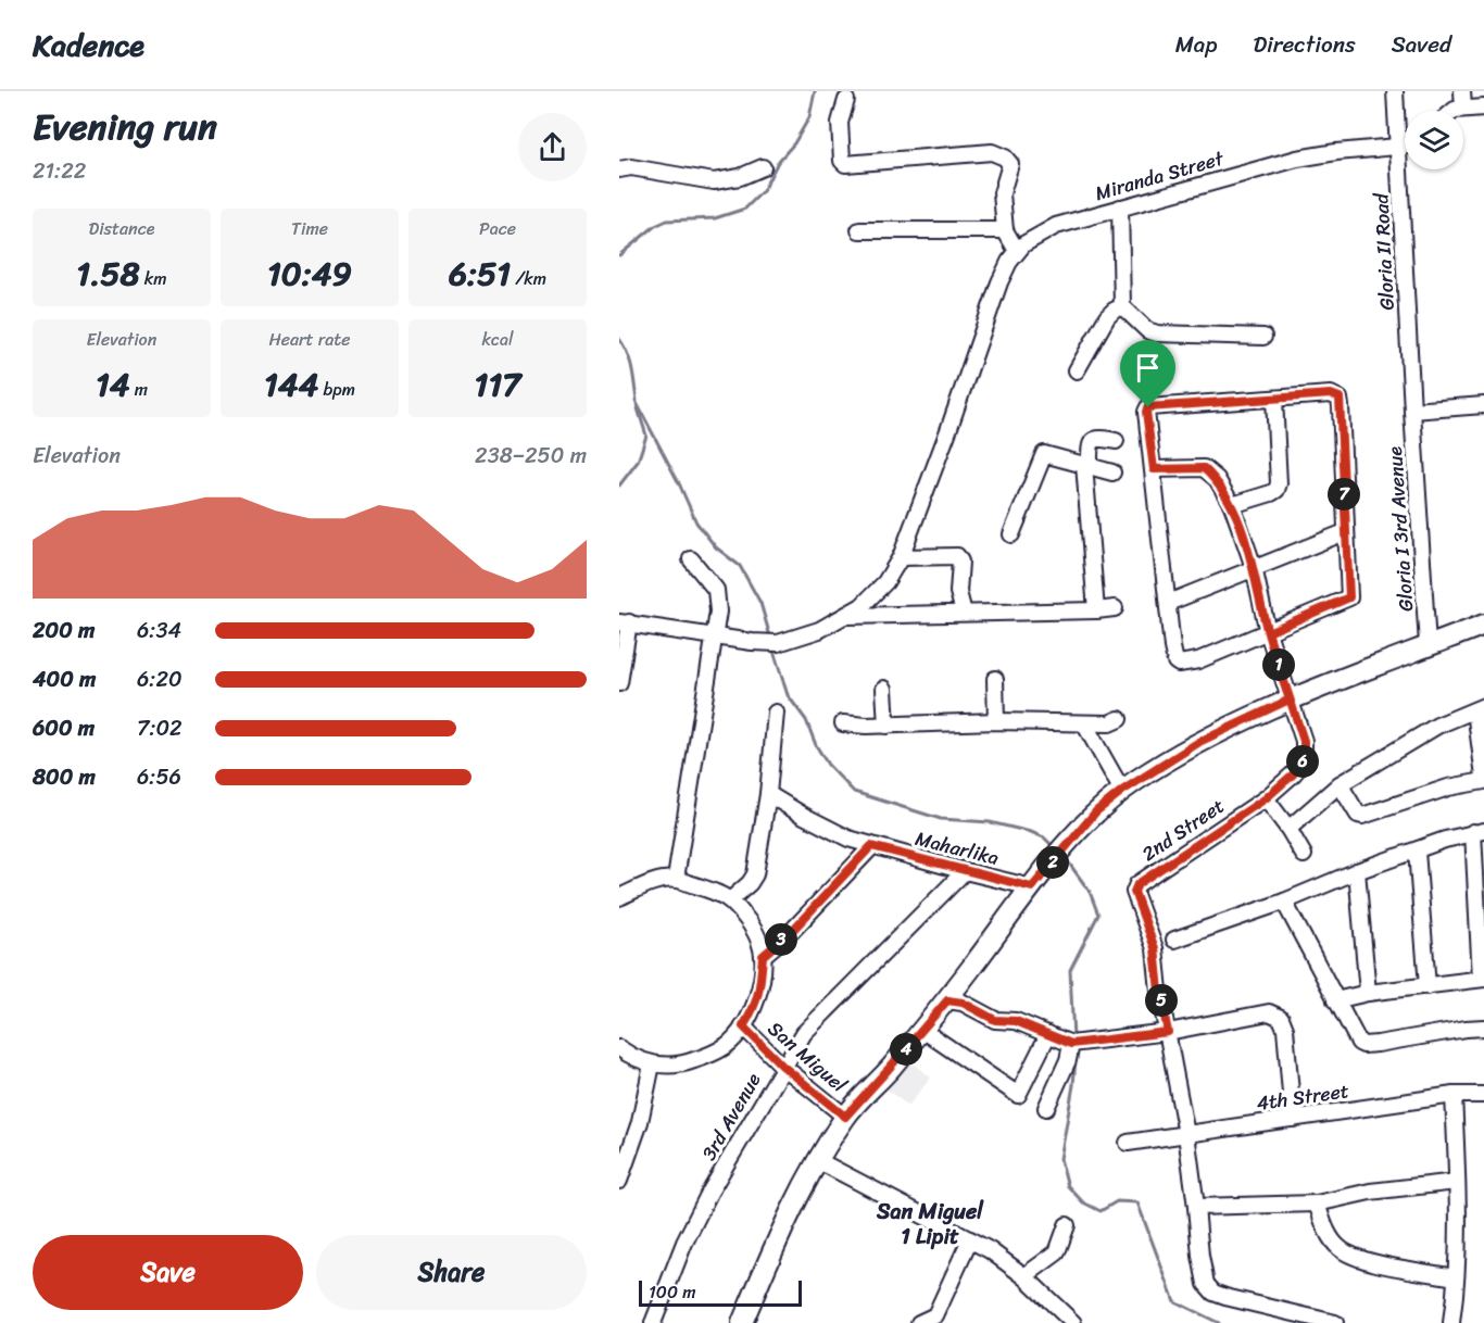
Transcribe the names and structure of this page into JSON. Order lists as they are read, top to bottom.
{
  "streets": {
    "street": [
      "Miranda Street",
      "Gloria II Road",
      "Gloria I 3rd Avenue",
      "2nd Street",
      "Maharlika",
      "San Miguel",
      "4th Street",
      "3rd Avenue"
    ]
  },
  "crossings": [
    ["Gloria II Road", "Gloria I 3rd Avenue"],
    ["2nd Street", "4th Street"],
    ["Maharlika", "3rd Avenue"],
    ["San Miguel", "3rd Avenue"]
  ],
  "districts": ["San Miguel 1 Lipit"],
  "scale_bar": "100 m",
  "page": {
    "header": "Kadence",
    "nav": ["Map", "Directions", "Saved"],
    "heading": ["Evening run", "21:22"],
    "stats": [
      ["Distance", "1.58 km"],
      ["Time", "10:49"],
      ["Pace", "6:51 /km"],
      ["Elevation", "14 m"],
      ["Heart rate", "144 bpm"],
      ["kcal", "117"]
    ],
    "chart": ["Elevation", "238–250 m"],
    "pins": [
      "7",
      "1",
      "6",
      "2",
      "3",
      "5",
      "4"
    ],
    "list": [
      {
        "name": "200 m",
        "note": "6:34"
      },
      {
        "name": "400 m",
        "note": "6:20"
      },
      {
        "name": "600 m",
        "note": "7:02"
      },
      {
        "name": "800 m",
        "note": "6:56"
      }
    ],
    "buttons": ["Save", "Share"],
    "scale": "100 m"
  }
}
